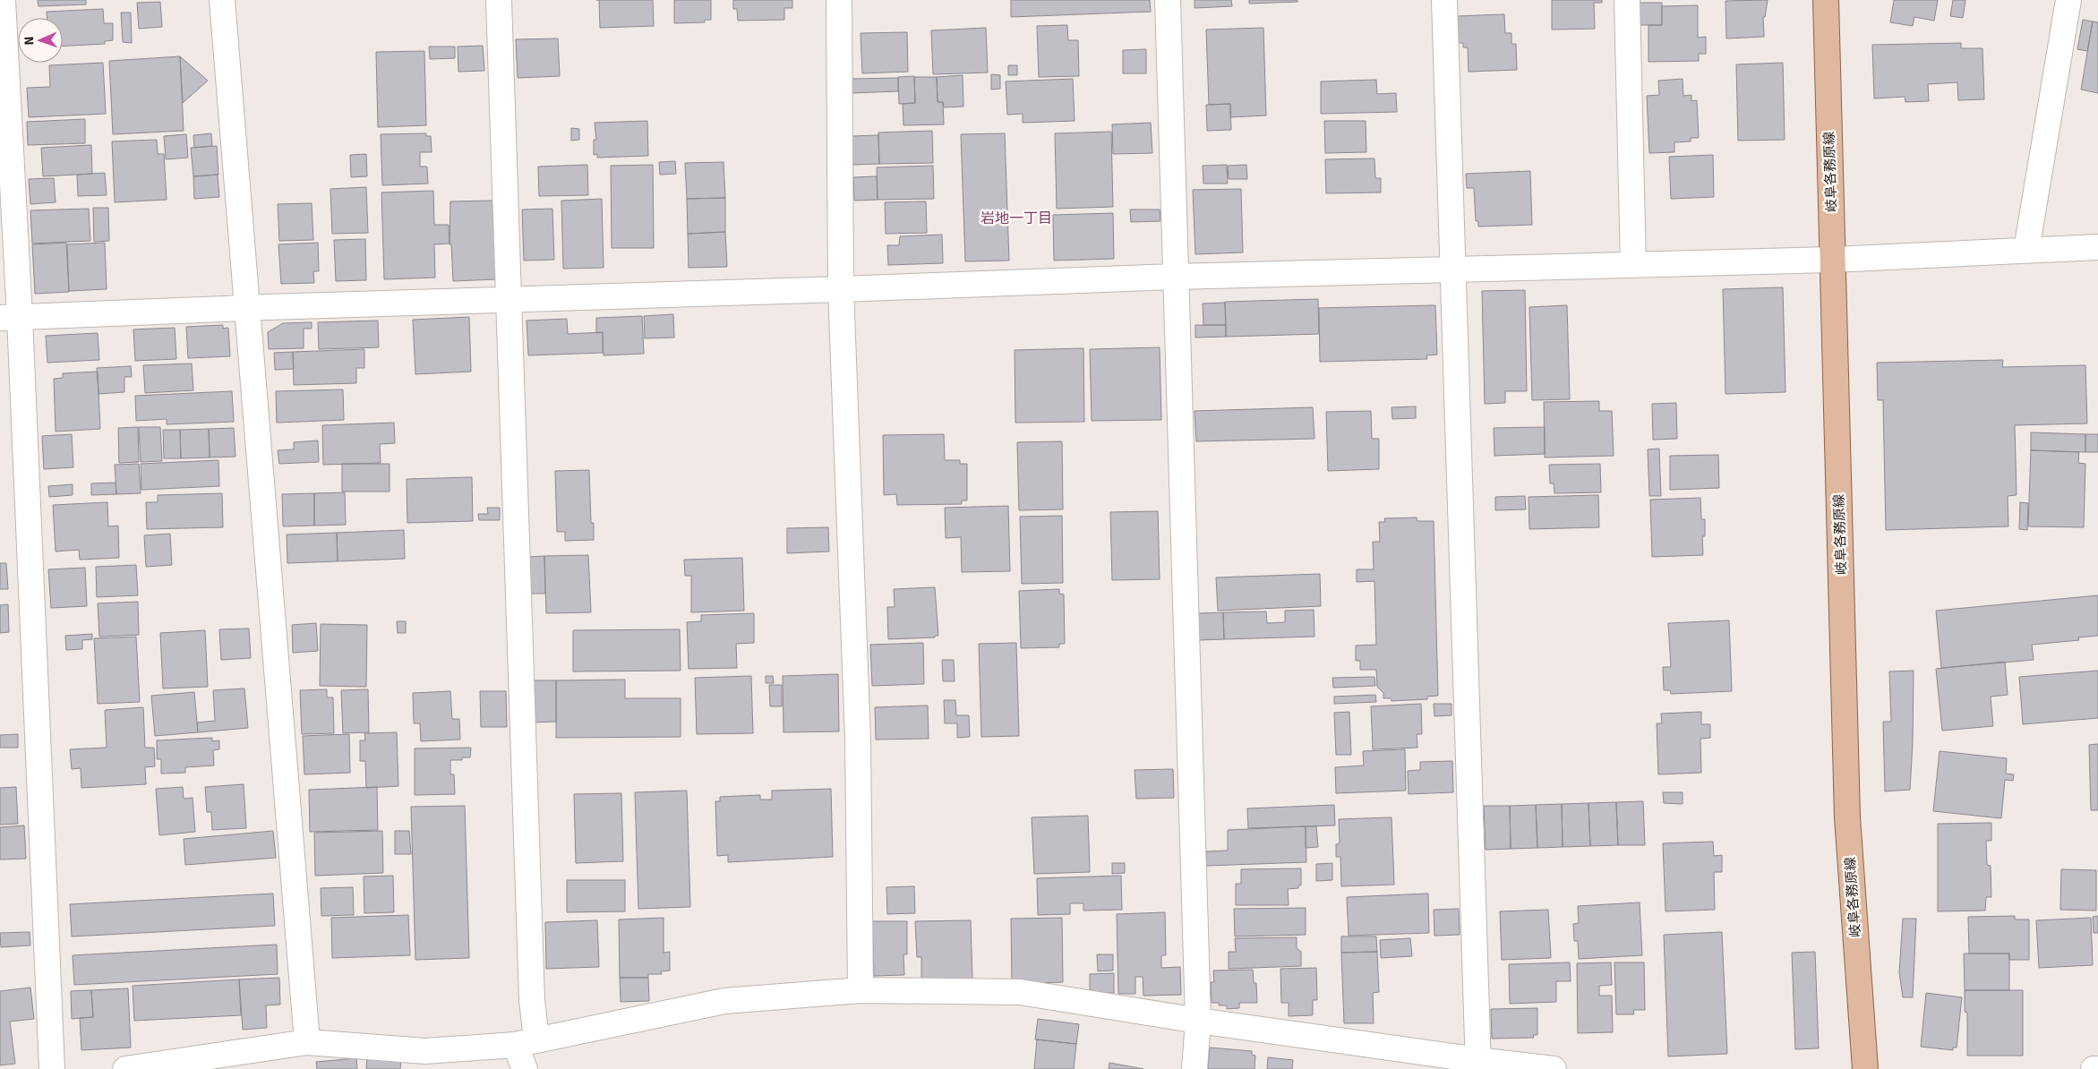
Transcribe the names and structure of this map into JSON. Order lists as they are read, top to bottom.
{
  "streets": {
    "main road": ["岐阜各務原線"]
  },
  "districts": ["岩地一丁目"],
  "north": "left"
}
